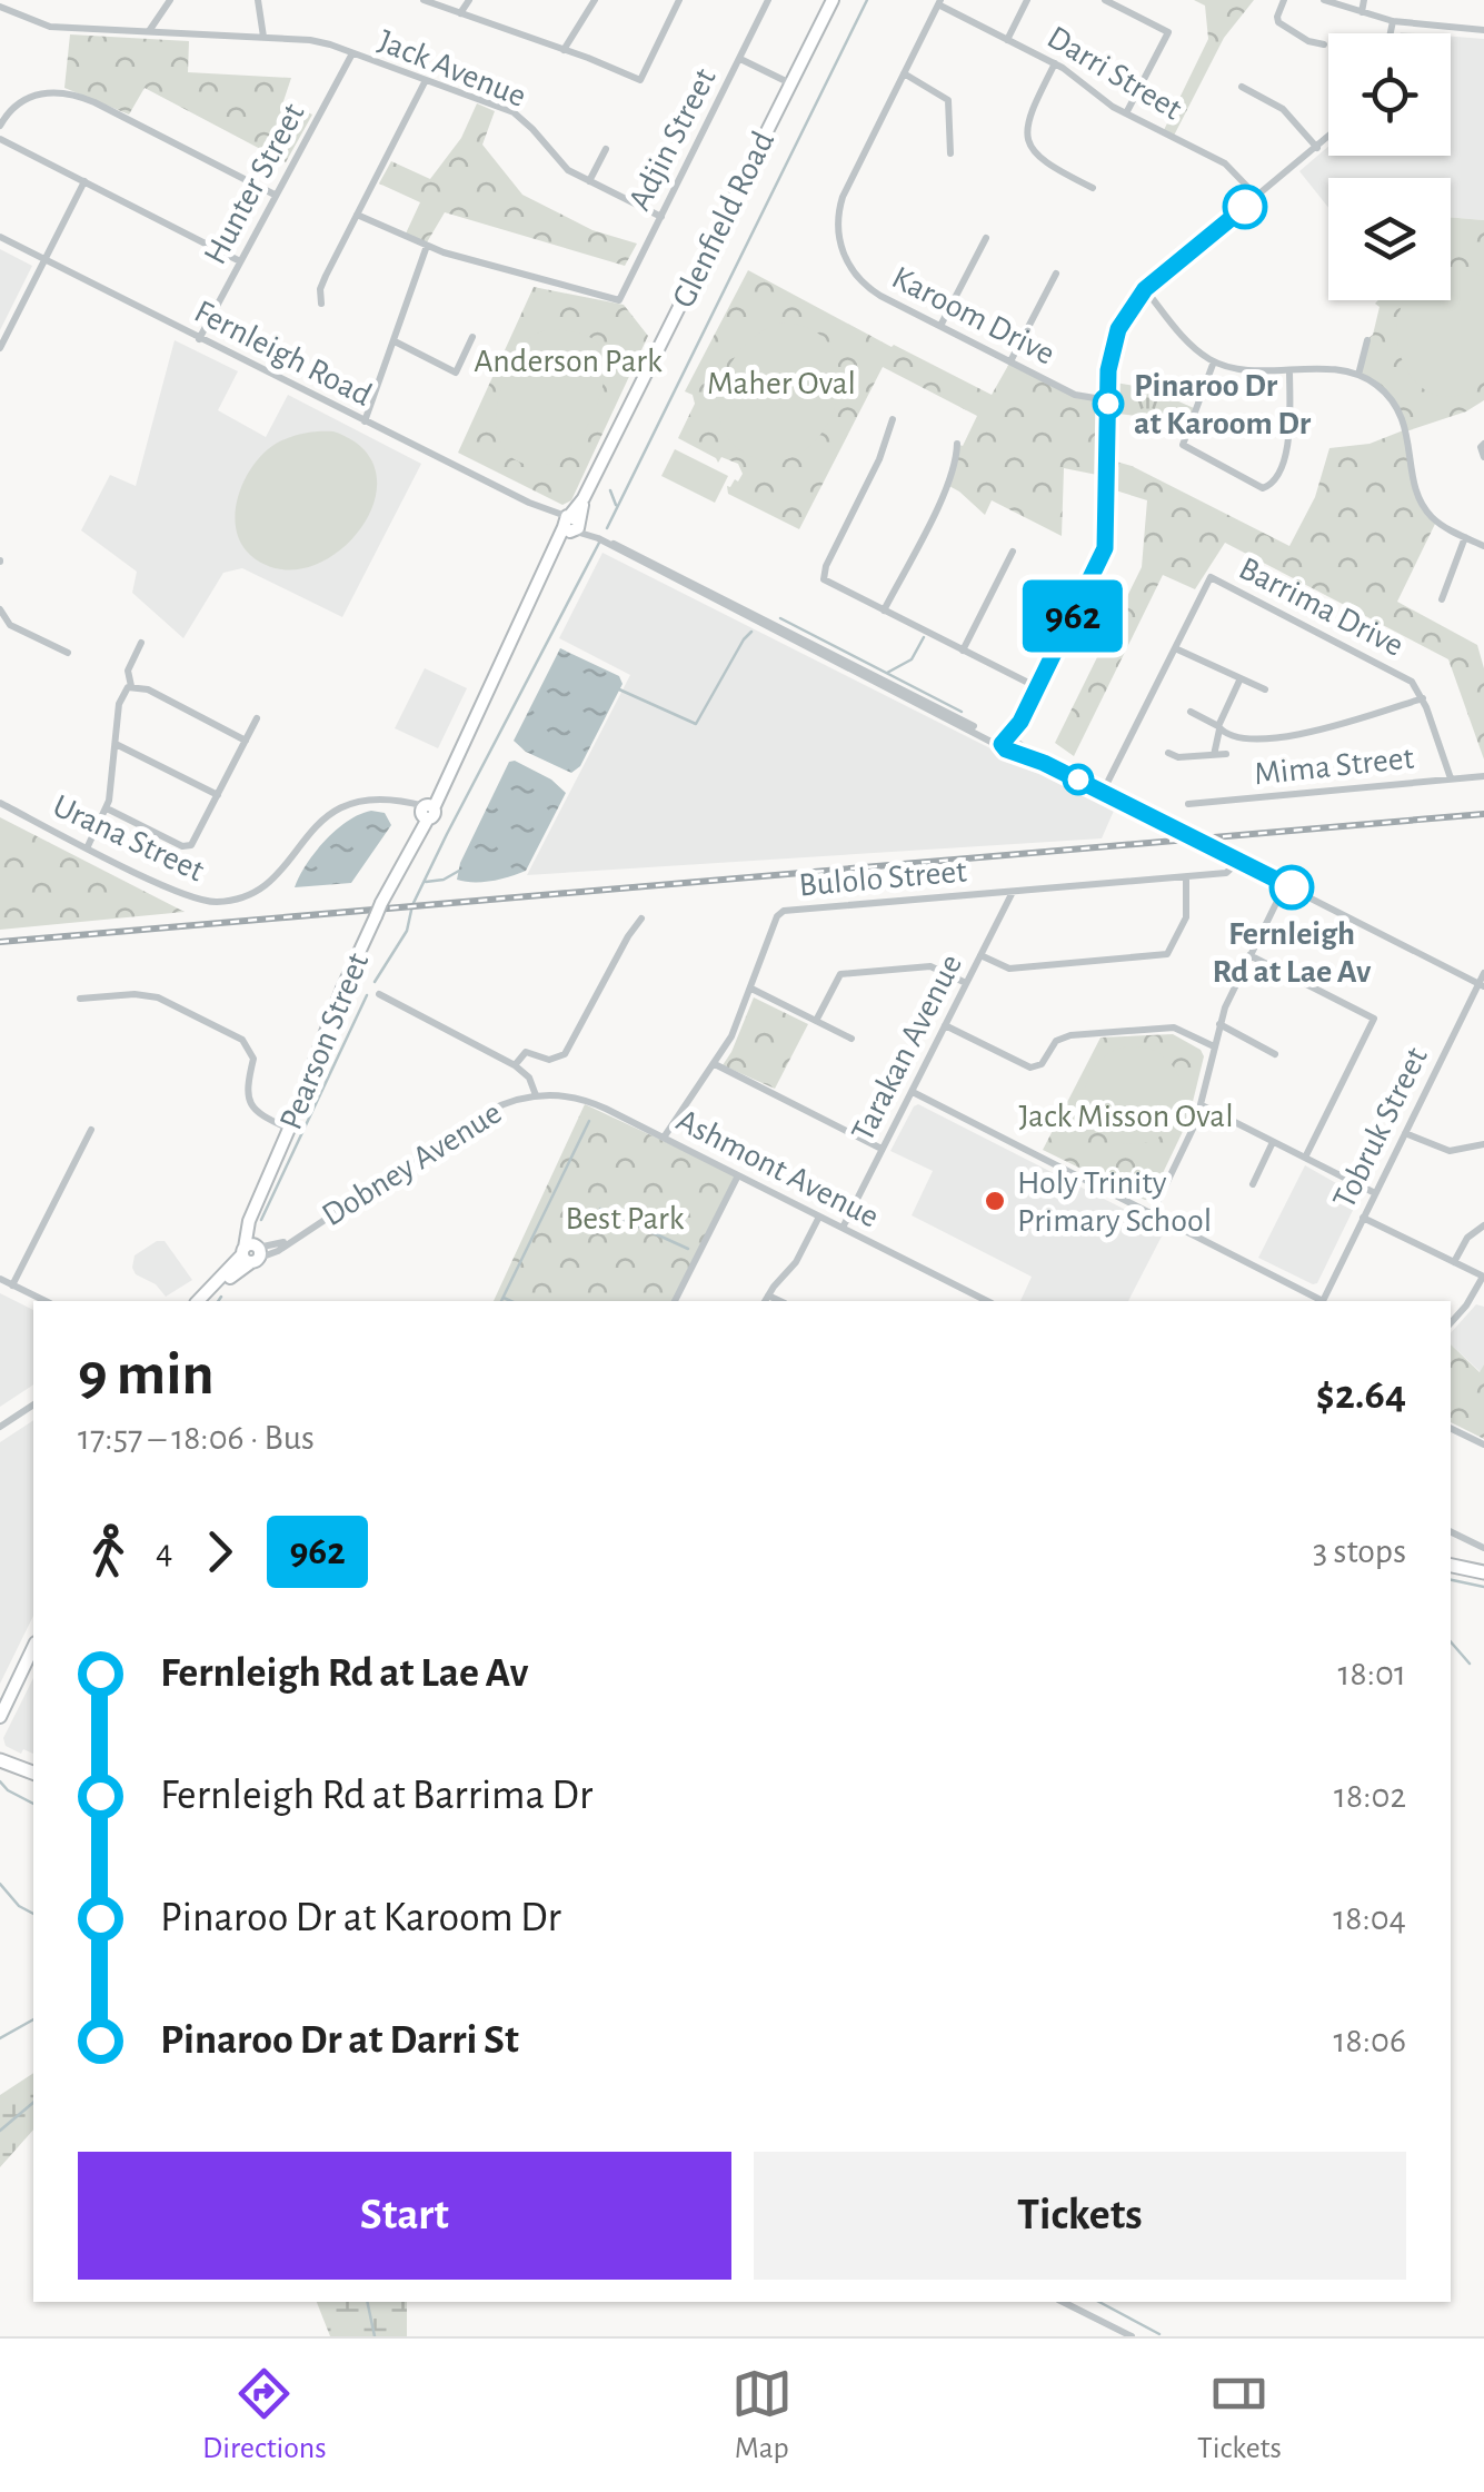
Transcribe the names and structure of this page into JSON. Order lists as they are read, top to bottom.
{
  "streets": {
    "main road": ["Glenfield Road", "Pearson Street", "Dobney Avenue"],
    "street": [
      "Jack Avenue",
      "Darri Street",
      "Adjin Street",
      "Hunter Street",
      "Karoom Drive",
      "Fernleigh Road",
      "Barrima Drive",
      "Mima Street",
      "Urana Street",
      "Bulolo Street",
      "Tarakan Avenue",
      "Tobruk Street",
      "Ashmont Avenue"
    ]
  },
  "crossings": [
    ["Jack Avenue", "Adjin Street"],
    ["Jack Avenue", "Hunter Street"],
    ["Darri Street", "Karoom Drive"],
    ["Hunter Street", "Fernleigh Road"],
    ["Glenfield Road", "Fernleigh Road"],
    ["Glenfield Road", "Pearson Street"],
    ["Fernleigh Road", "Barrima Drive"],
    ["Fernleigh Road", "Bulolo Street"],
    ["Fernleigh Road", "Pearson Street"],
    ["Fernleigh Road", "Tobruk Street"],
    ["Barrima Drive", "Mima Street"],
    ["Urana Street", "Pearson Street"],
    ["Bulolo Street", "Tarakan Avenue"],
    ["Bulolo Street", "Ashmont Avenue"],
    ["Pearson Street", "Dobney Avenue"],
    ["Tarakan Avenue", "Ashmont Avenue"],
    ["Dobney Avenue", "Ashmont Avenue"]
  ],
  "parks": [
    "Anderson Park",
    "Maher Oval",
    "Jack Misson Oval",
    "Best Park"
  ],
  "places": ["Pinaroo Dr at Karoom Dr", "Fernleigh Rd at Lae Av", "Holy Trinity Primary School"],
  "lines": ["bus line 962"],
  "page": {
    "on_map": "962",
    "heading": ["9 min", "17:57 – 18:06 · Bus", "$2.64"],
    "legs": ["4", "962", "3 stops"],
    "list": [
      {
        "name": "Fernleigh Rd at Lae Av",
        "value": "18:01"
      },
      {
        "name": "Fernleigh Rd at Barrima Dr",
        "value": "18:02"
      },
      {
        "name": "Pinaroo Dr at Karoom Dr",
        "value": "18:04"
      },
      {
        "name": "Pinaroo Dr at Darri St",
        "value": "18:06"
      }
    ],
    "buttons": ["Start", "Tickets"],
    "tabs": ["Directions", "Map", "Tickets"]
  }
}
